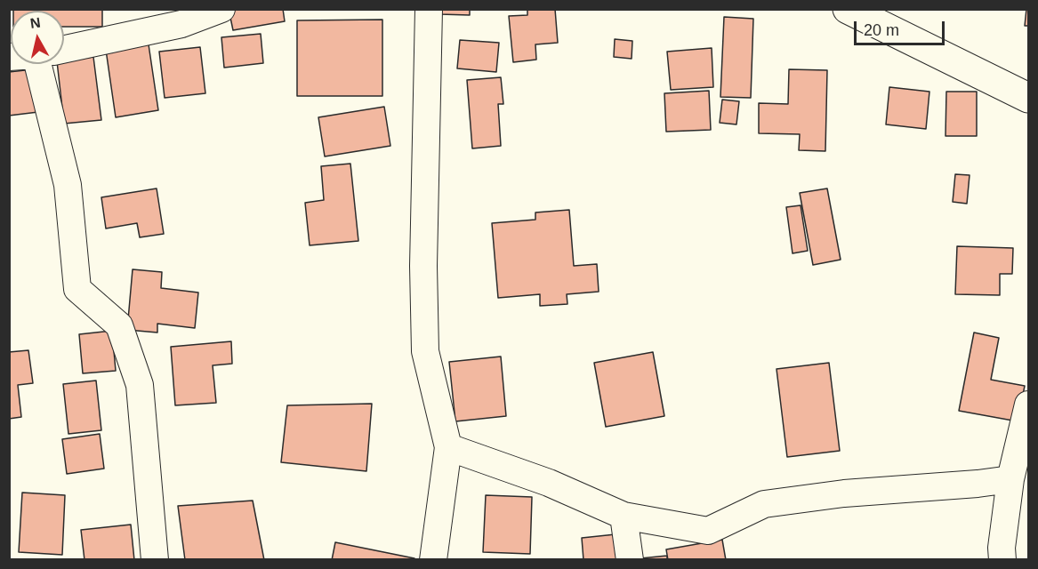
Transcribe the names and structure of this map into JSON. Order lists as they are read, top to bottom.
{
  "scale_bar": "20 m",
  "north": "top"
}
